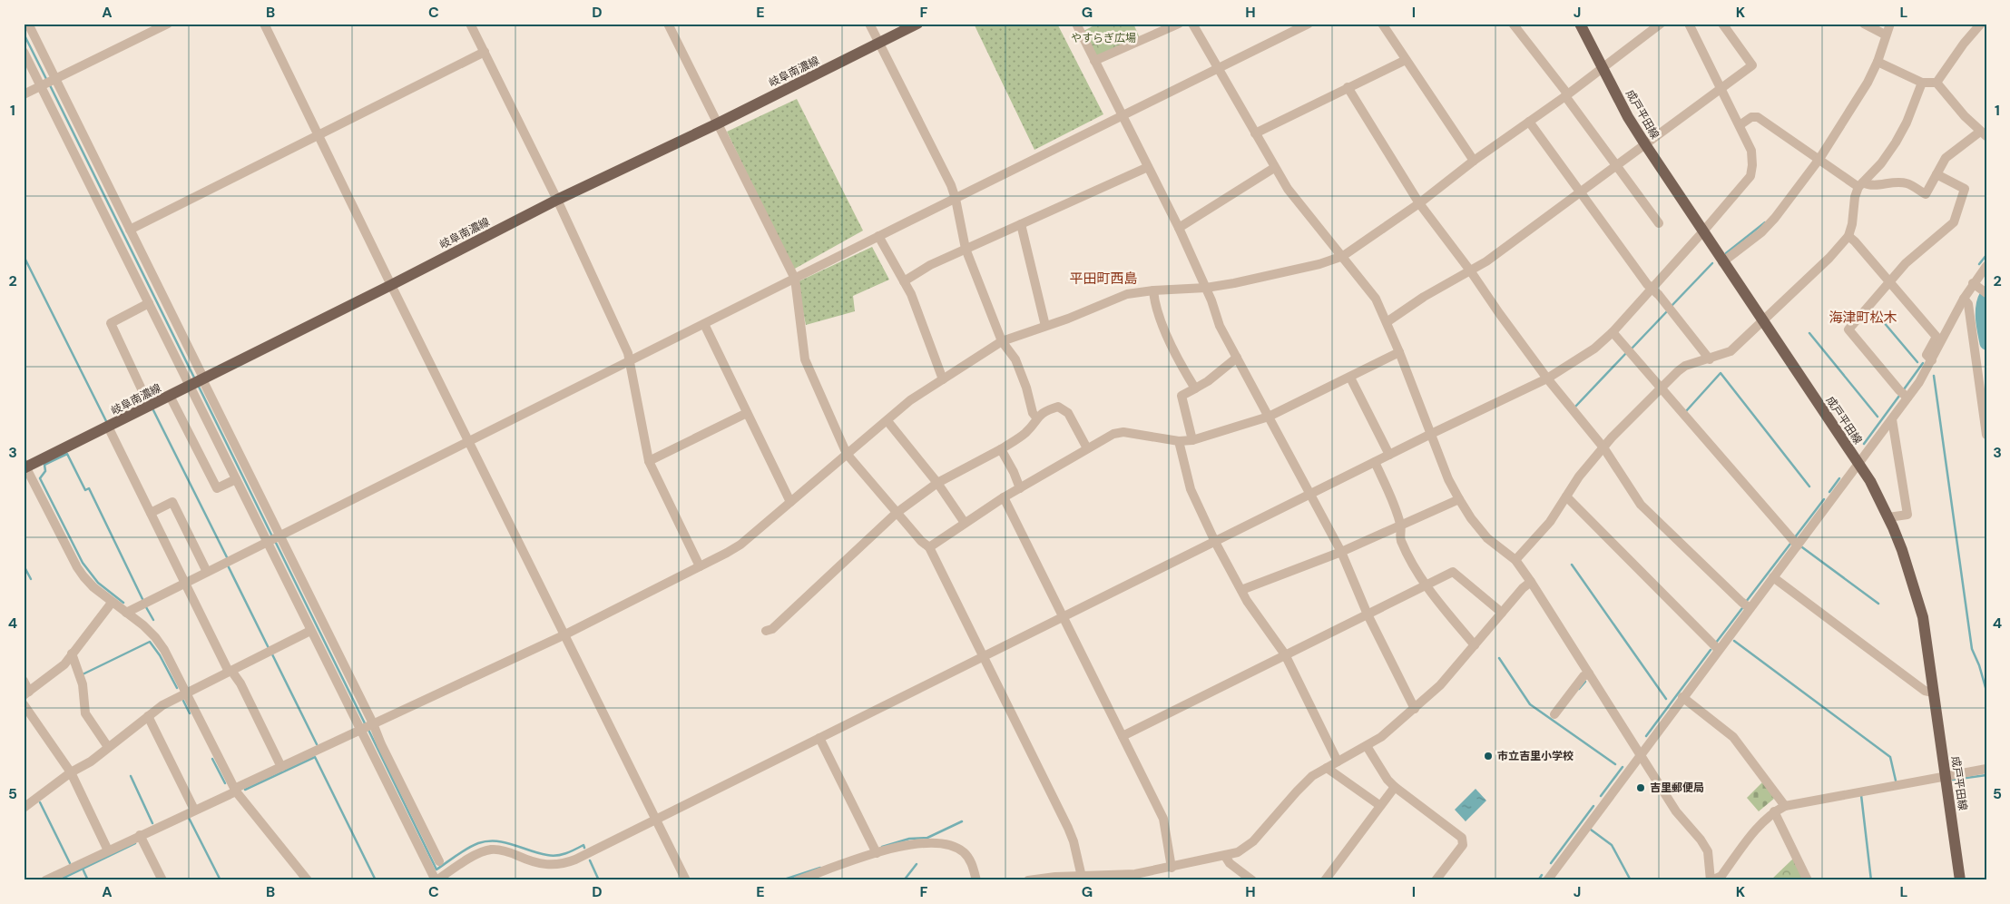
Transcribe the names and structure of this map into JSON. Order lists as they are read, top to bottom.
{
  "streets": {
    "main road": ["岐阜南濃線", "成戸平田線"]
  },
  "districts": ["平田町西島", "海津町松木"],
  "parks": ["やすらぎ広場"],
  "places": ["市立吉里小学校", "吉里郵便局"],
  "grid": {
    "columns": [
      "A",
      "B",
      "C",
      "D",
      "E",
      "F",
      "G",
      "H",
      "I",
      "J",
      "K",
      "L"
    ],
    "rows": [
      "1",
      "2",
      "3",
      "4",
      "5"
    ]
  }
}
